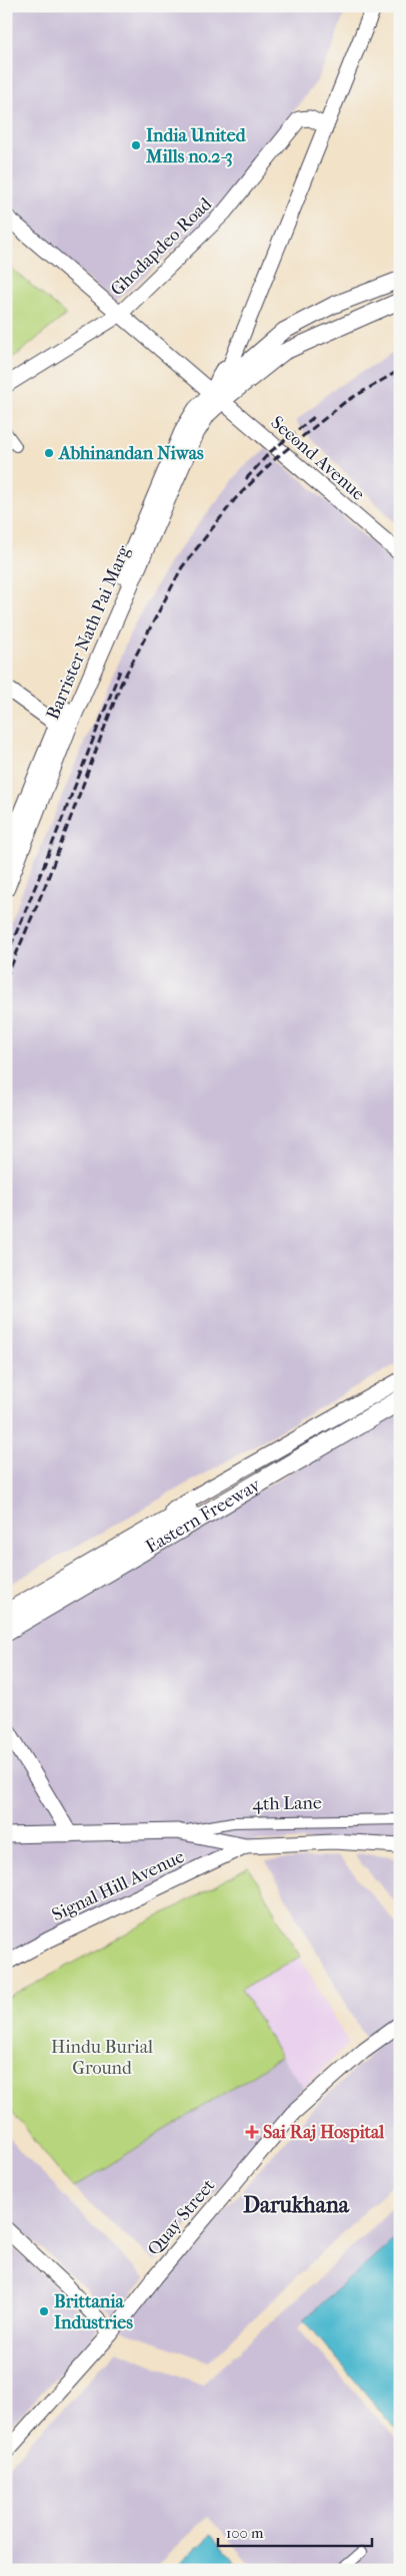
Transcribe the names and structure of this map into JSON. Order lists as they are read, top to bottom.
{
  "streets": {
    "highway": ["Eastern Freeway"],
    "main road": ["Barrister Nath Pai Marg"],
    "street": [
      "Ghodapdeo Road",
      "Second Avenue",
      "4th Lane",
      "Signal Hill Avenue",
      "Quay Street"
    ]
  },
  "crossings": [
    ["Ghodapdeo Road", "Second Avenue"],
    ["Second Avenue", "Barrister Nath Pai Marg"],
    ["4th Lane", "Signal Hill Avenue"]
  ],
  "districts": ["Darukhana"],
  "parks": ["Hindu Burial Ground"],
  "places": {
    "other": ["India United Mills no.2-3", "Abhinandan Niwas", "Brittania Industries"],
    "health": ["Sai Raj Hospital"]
  },
  "scale_bar": "100 m"
}
